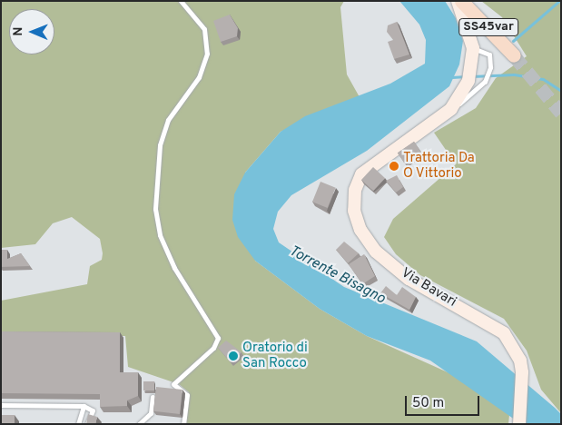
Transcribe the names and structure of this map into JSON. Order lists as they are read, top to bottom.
{
  "streets": {
    "main road": ["SS45var"],
    "street": ["Via Bavari"]
  },
  "water": ["Torrente Bisagno"],
  "places": ["Trattoria Da O Vittorio", "Oratorio di San Rocco"],
  "scale_bar": "50 m",
  "north": "left"
}
